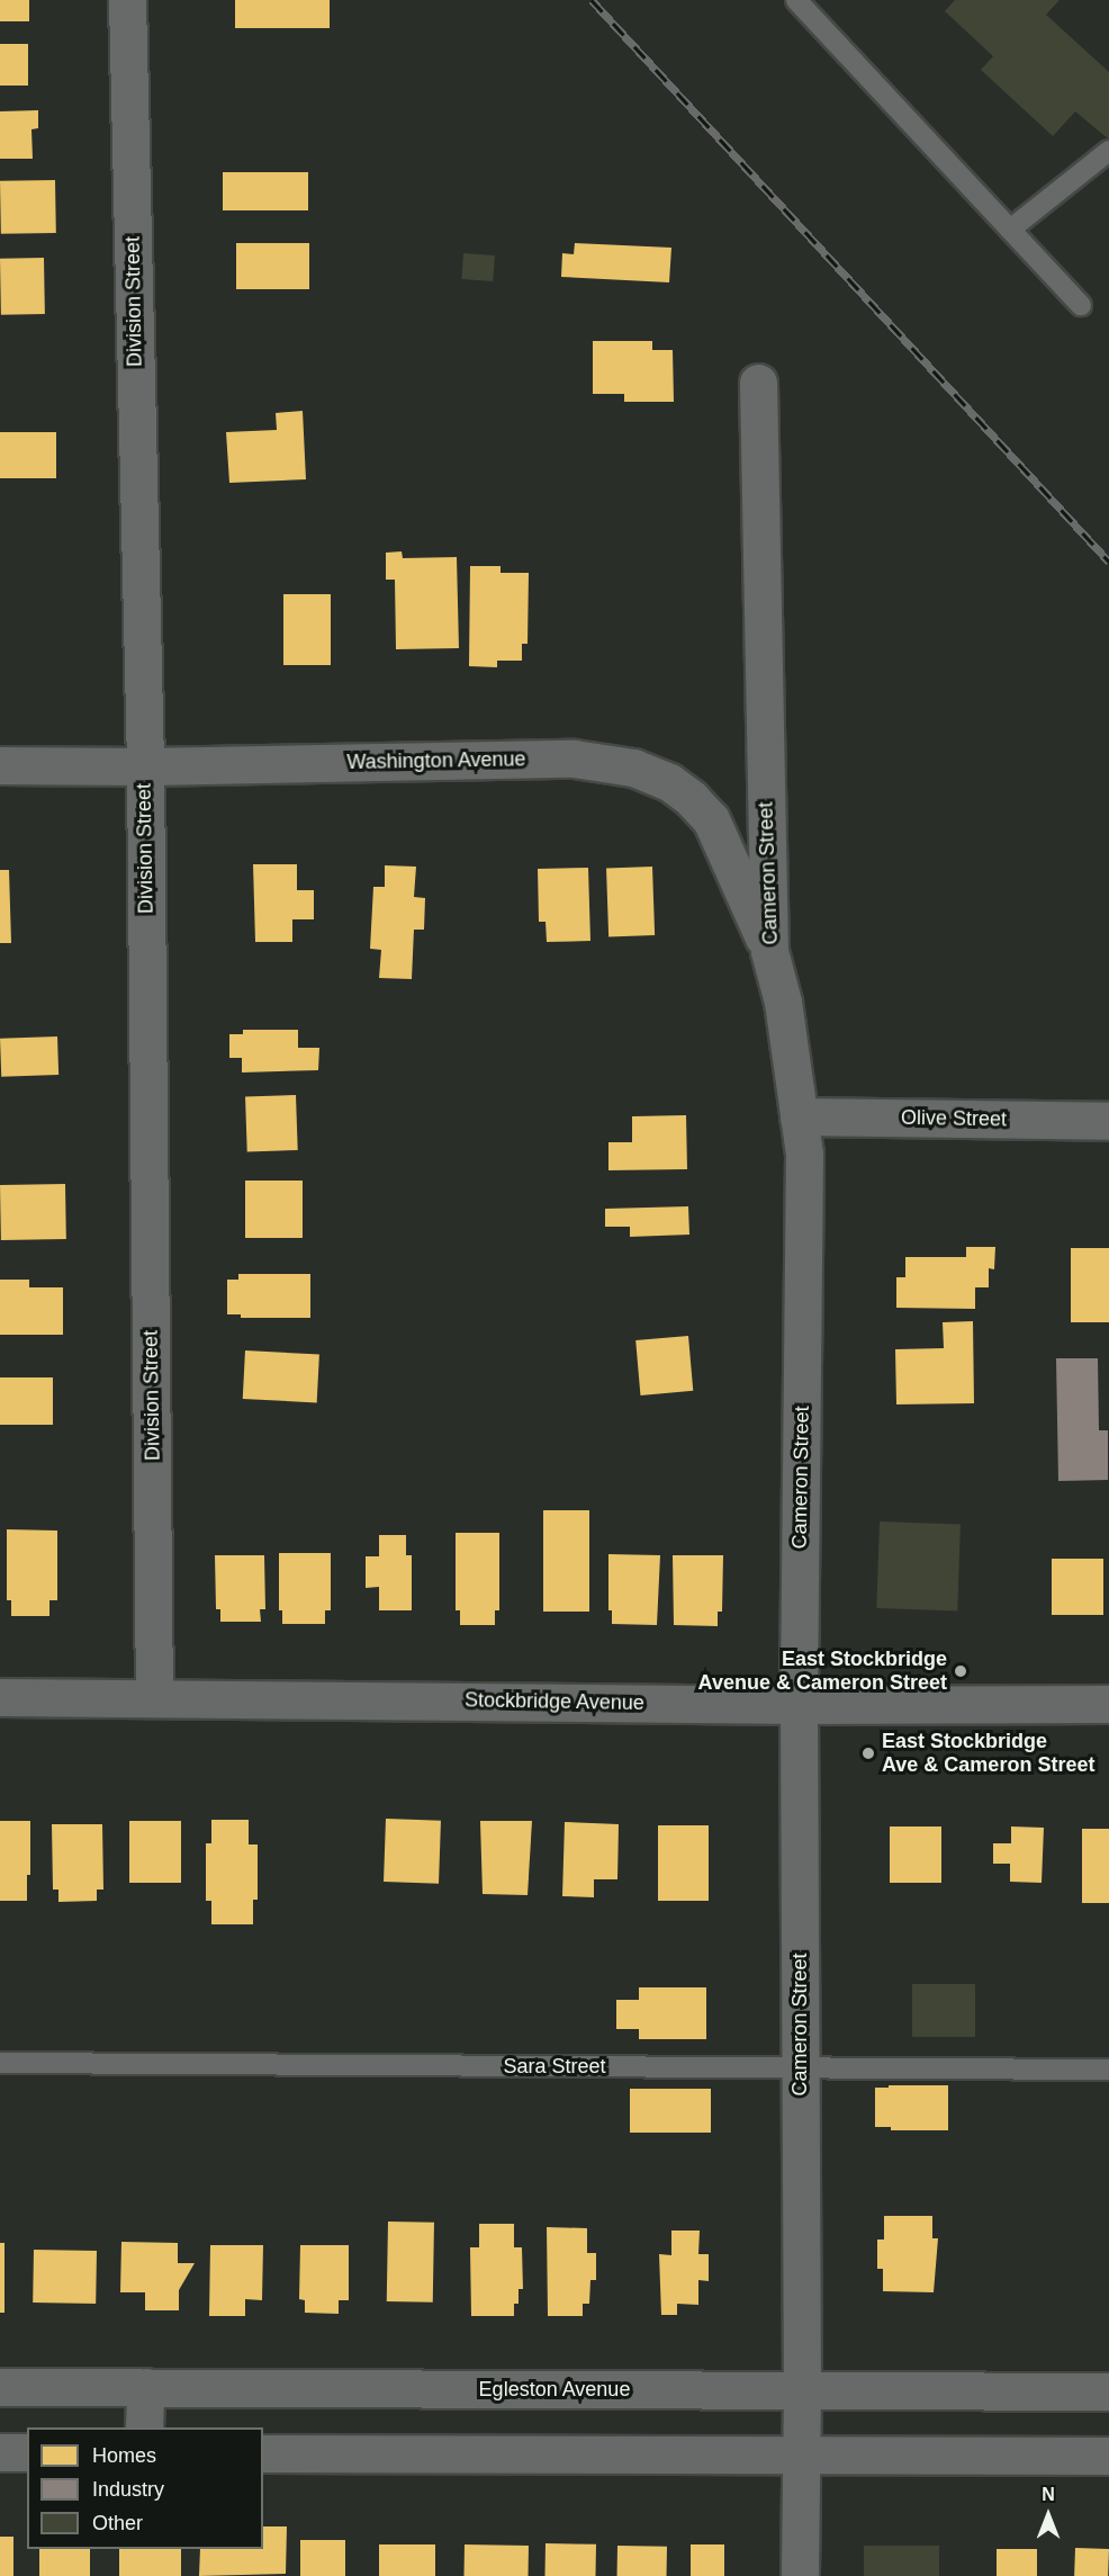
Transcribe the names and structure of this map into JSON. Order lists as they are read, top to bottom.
{
  "streets": {
    "street": [
      "Division Street",
      "Washington Avenue",
      "Cameron Street",
      "Olive Street",
      "Stockbridge Avenue",
      "Egleston Avenue"
    ],
    "lane": ["Sara Street"]
  },
  "crossings": [
    ["Division Street", "Washington Avenue"],
    ["Division Street", "Stockbridge Avenue"],
    ["Washington Avenue", "Cameron Street"],
    ["Cameron Street", "Olive Street"],
    ["Cameron Street", "Stockbridge Avenue"],
    ["Cameron Street", "Sara Street"],
    ["Cameron Street", "Egleston Avenue"]
  ],
  "places": ["East Stockbridge Avenue & Cameron Street", "East Stockbridge Ave & Cameron Street"],
  "legend": ["Homes", "Industry", "Other"],
  "north": "top"
}
